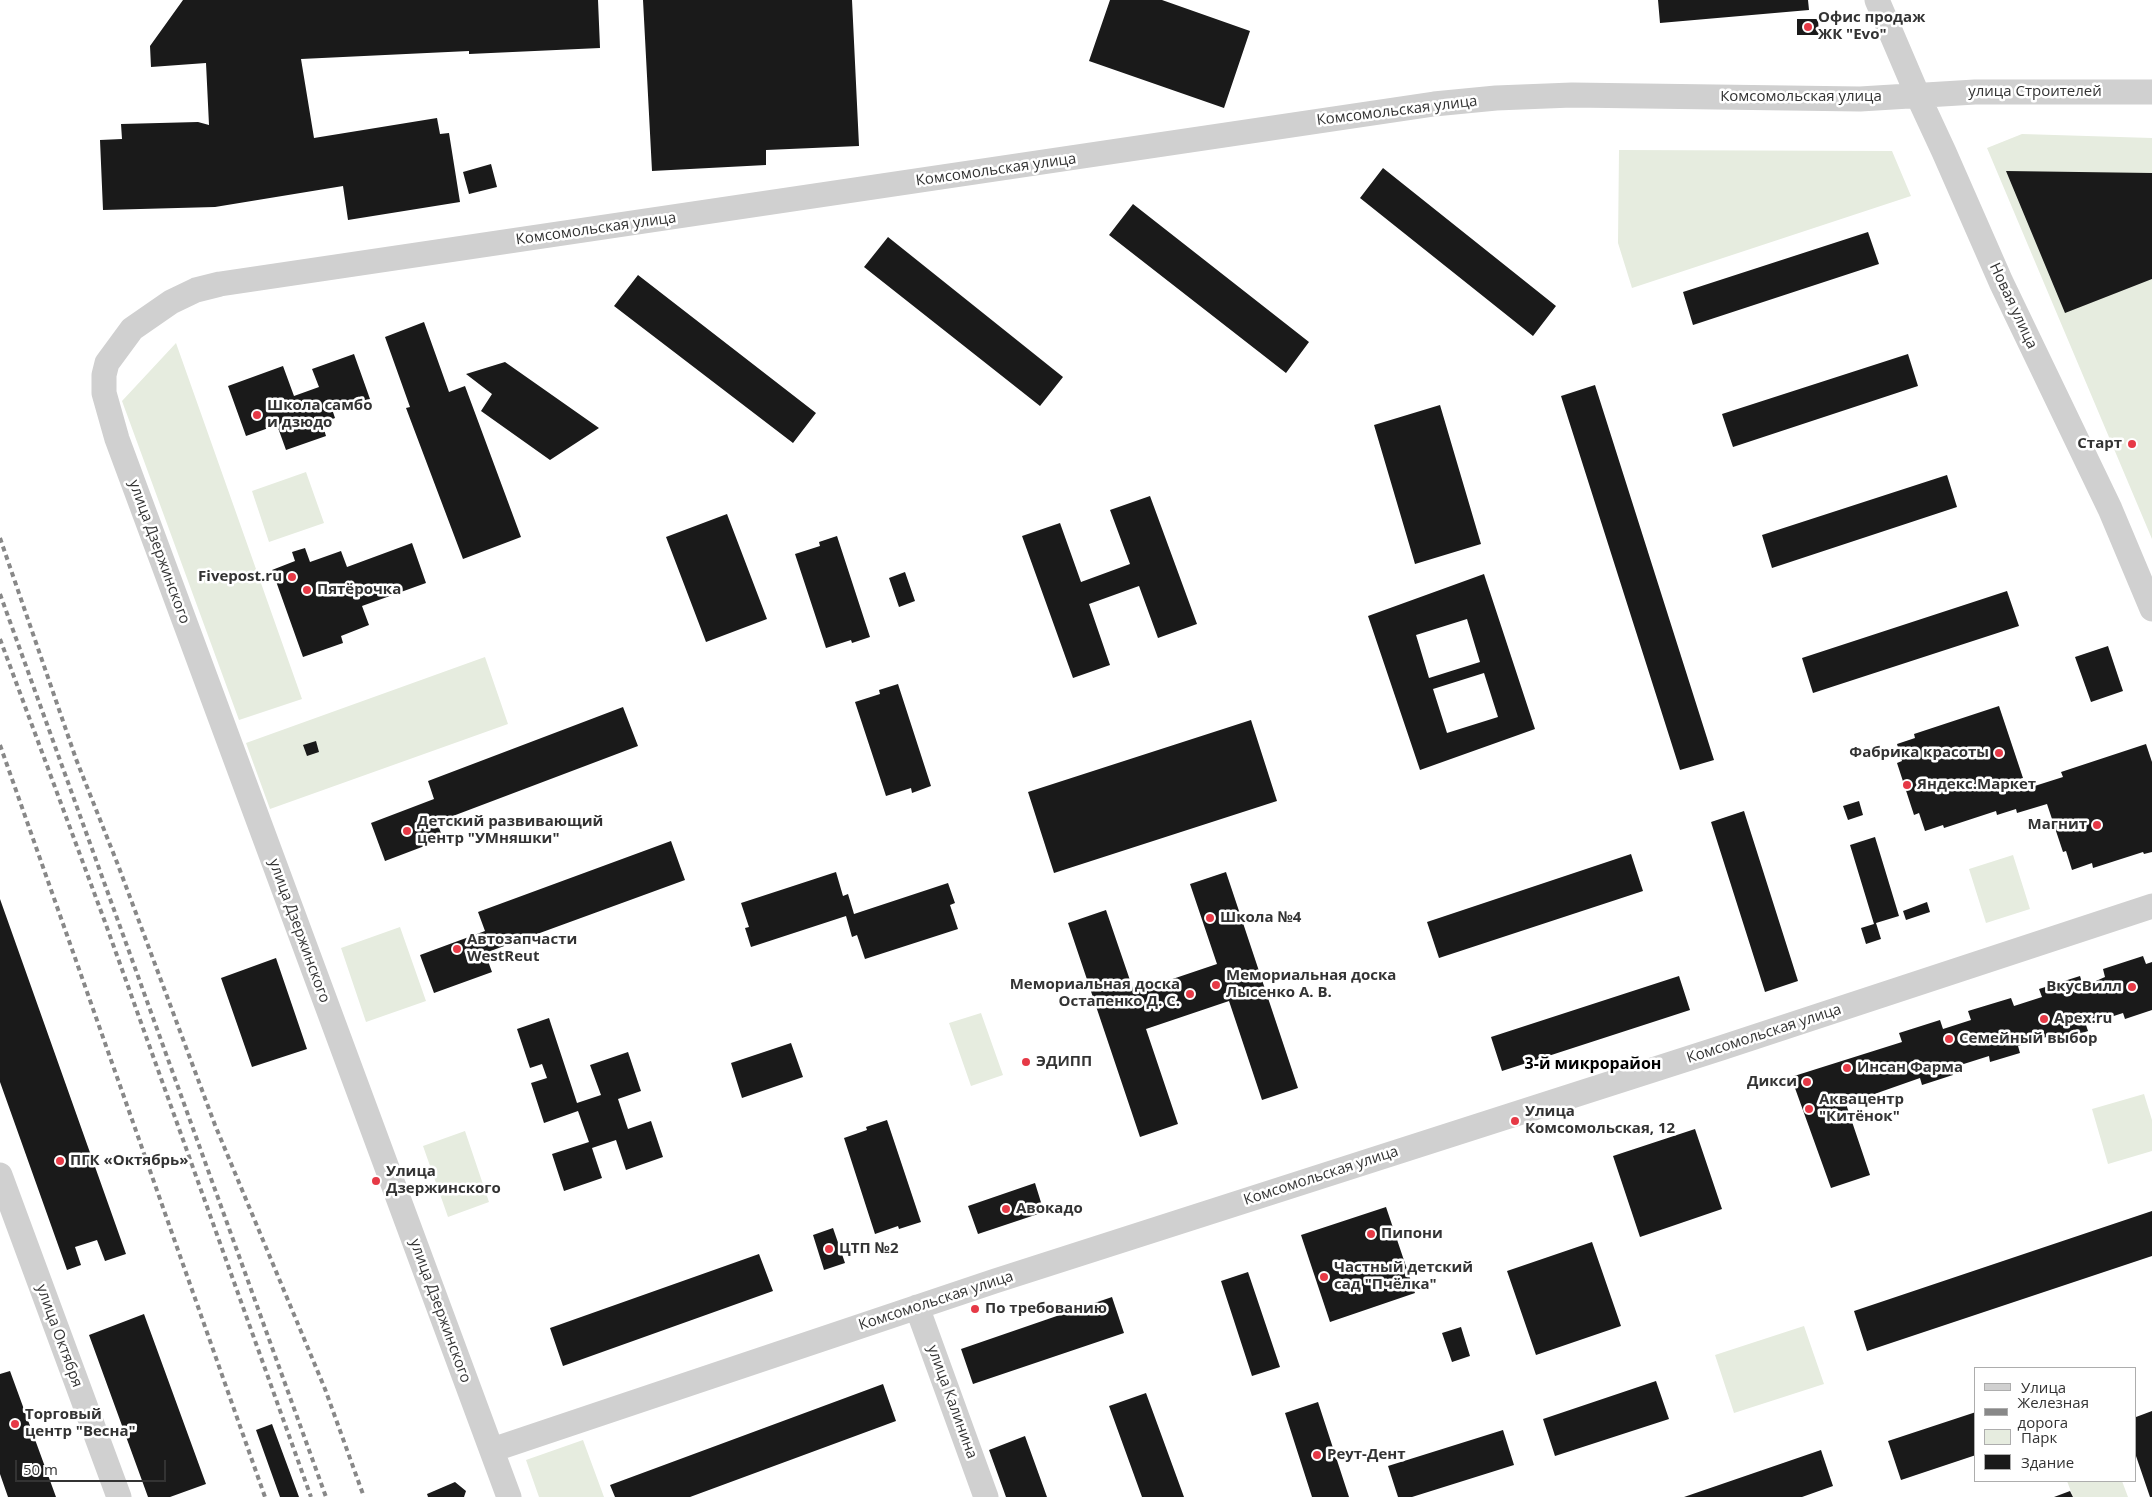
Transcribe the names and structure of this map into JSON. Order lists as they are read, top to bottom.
{
  "streets": {
    "street": [
      "улица Строителей",
      "Комсомольская улица",
      "Новая улица",
      "улица Дзержинского",
      "улица Октября",
      "улица Калинина"
    ]
  },
  "crossings": [
    ["улица Строителей", "Комсомольская улица"],
    ["улица Строителей", "Новая улица"],
    ["Комсомольская улица", "Новая улица"],
    ["Комсомольская улица", "улица Дзержинского"],
    ["Комсомольская улица", "улица Калинина"]
  ],
  "districts": ["3-й микрорайон"],
  "places": [
    "Офис продаж ЖК \"Evo\"",
    "Школа самбо и дзюдо",
    "Старт",
    "Fivepost.ru",
    "Пятёрочка",
    "Фабрика красоты",
    "Яндекс.Маркет",
    "Магнит",
    "Детский развивающий центр \"УМняшки\"",
    "Школа №4",
    "Автозапчасти WestReut",
    "Мемориальная доска Лысенко А. В.",
    "ВкусВилл",
    "Мемориальная доска Остапенко Д. С.",
    "Apex.ru",
    "Семейный выбор",
    "ЭДИПП",
    "Инсан Фарма",
    "Дикси",
    "Аквацентр \"Китёнок\"",
    "Улица Комсомольская, 12",
    "ПГК «Октябрь»",
    "Улица Дзержинского",
    "Авокадо",
    "Пипони",
    "ЦТП №2",
    "Частный детский сад \"Пчёлка\"",
    "По требованию",
    "Торговый центр \"Весна\"",
    "Реут-Дент"
  ],
  "legend": [
    "Улица",
    "Железная дорога",
    "Парк",
    "Здание"
  ],
  "scale_bar": "50 m"
}
